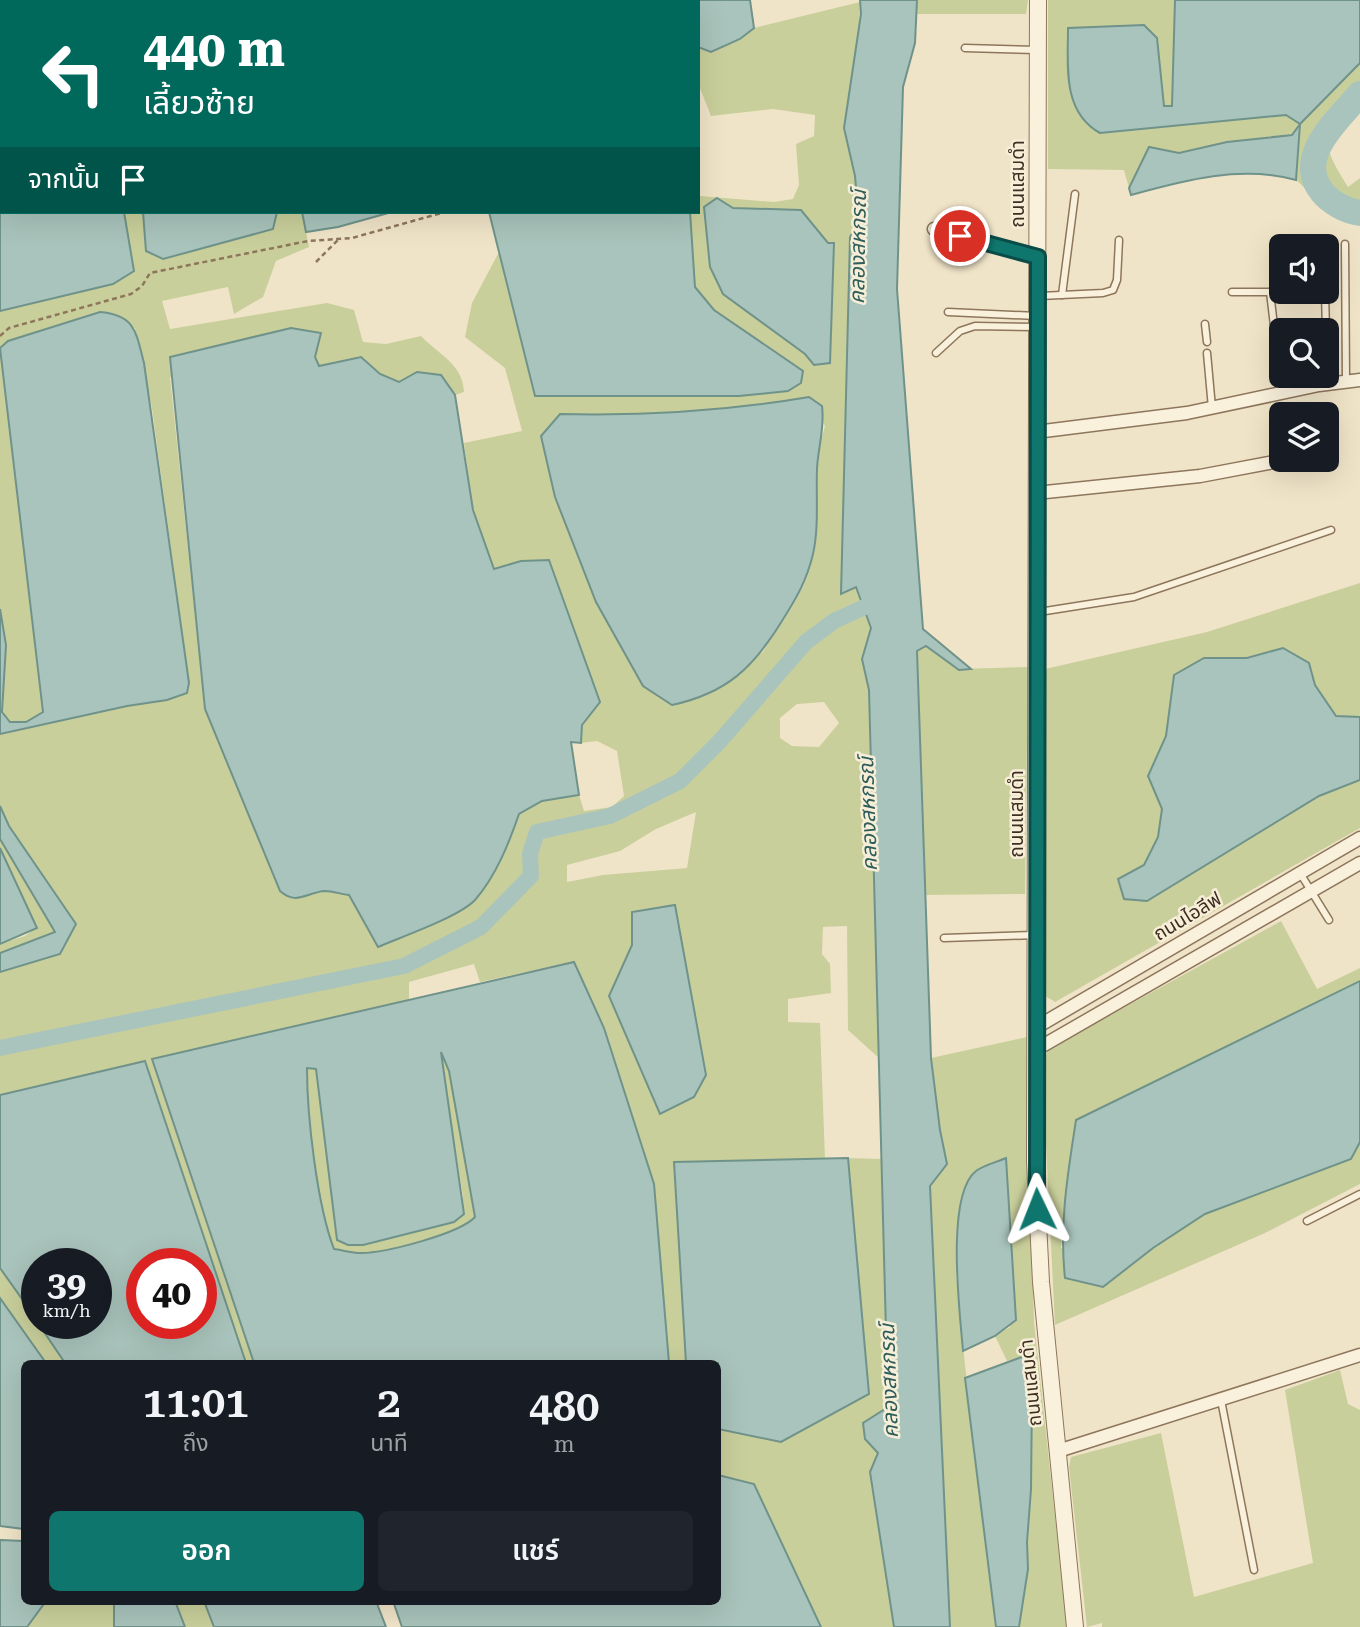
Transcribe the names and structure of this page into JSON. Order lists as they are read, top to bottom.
{
  "streets": {
    "street": ["ถนนแสมดำ", "ถนนไอลีฟ"]
  },
  "crossings": [
    ["ถนนแสมดำ", "ถนนไอลีฟ"]
  ],
  "water": ["คลองสหกรณ์"],
  "page": {
    "turn": ["440 m", "เลี้ยวซ้าย"],
    "then": "จากนั้น",
    "speed": "39 km/h",
    "limit": "40",
    "eta": [
      "11:01",
      "ถึง",
      "2",
      "นาที",
      "480",
      "m"
    ],
    "buttons": ["ออก", "แชร์"]
  }
}
